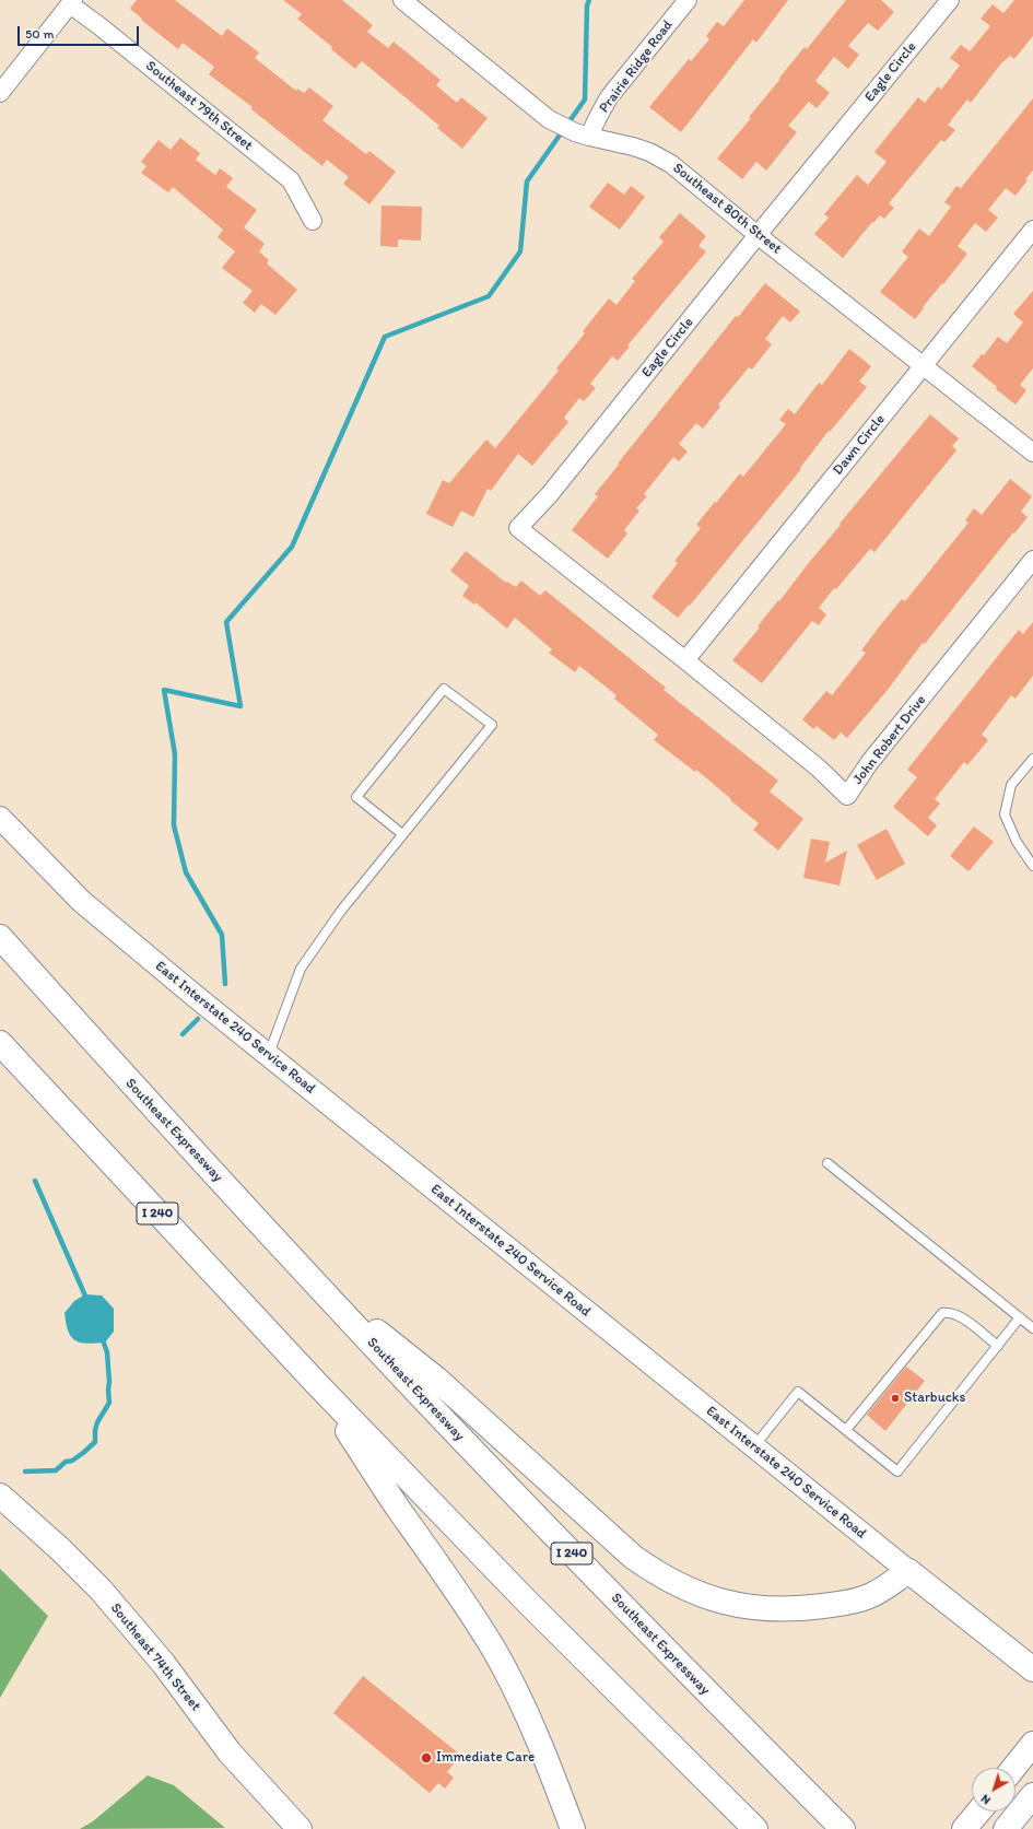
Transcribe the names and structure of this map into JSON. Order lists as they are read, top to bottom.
{
  "streets": {
    "main road": [
      "East Interstate 240 Service Road",
      "Southeast Expressway",
      "I 240",
      "Southeast 74th Street"
    ],
    "street": [
      "Prairie Ridge Road",
      "Eagle Circle",
      "Southeast 79th Street",
      "Southeast 80th Street",
      "Dawn Circle",
      "John Robert Drive"
    ]
  },
  "crossings": [
    ["Prairie Ridge Road", "Southeast 80th Street"],
    ["Eagle Circle", "Southeast 80th Street"],
    ["Eagle Circle", "Dawn Circle"],
    ["Eagle Circle", "John Robert Drive"],
    ["Southeast 80th Street", "Dawn Circle"],
    ["Dawn Circle", "John Robert Drive"]
  ],
  "places": ["Starbucks", "Immediate Care"],
  "scale_bar": "50 m",
  "north": "bottom left"
}
